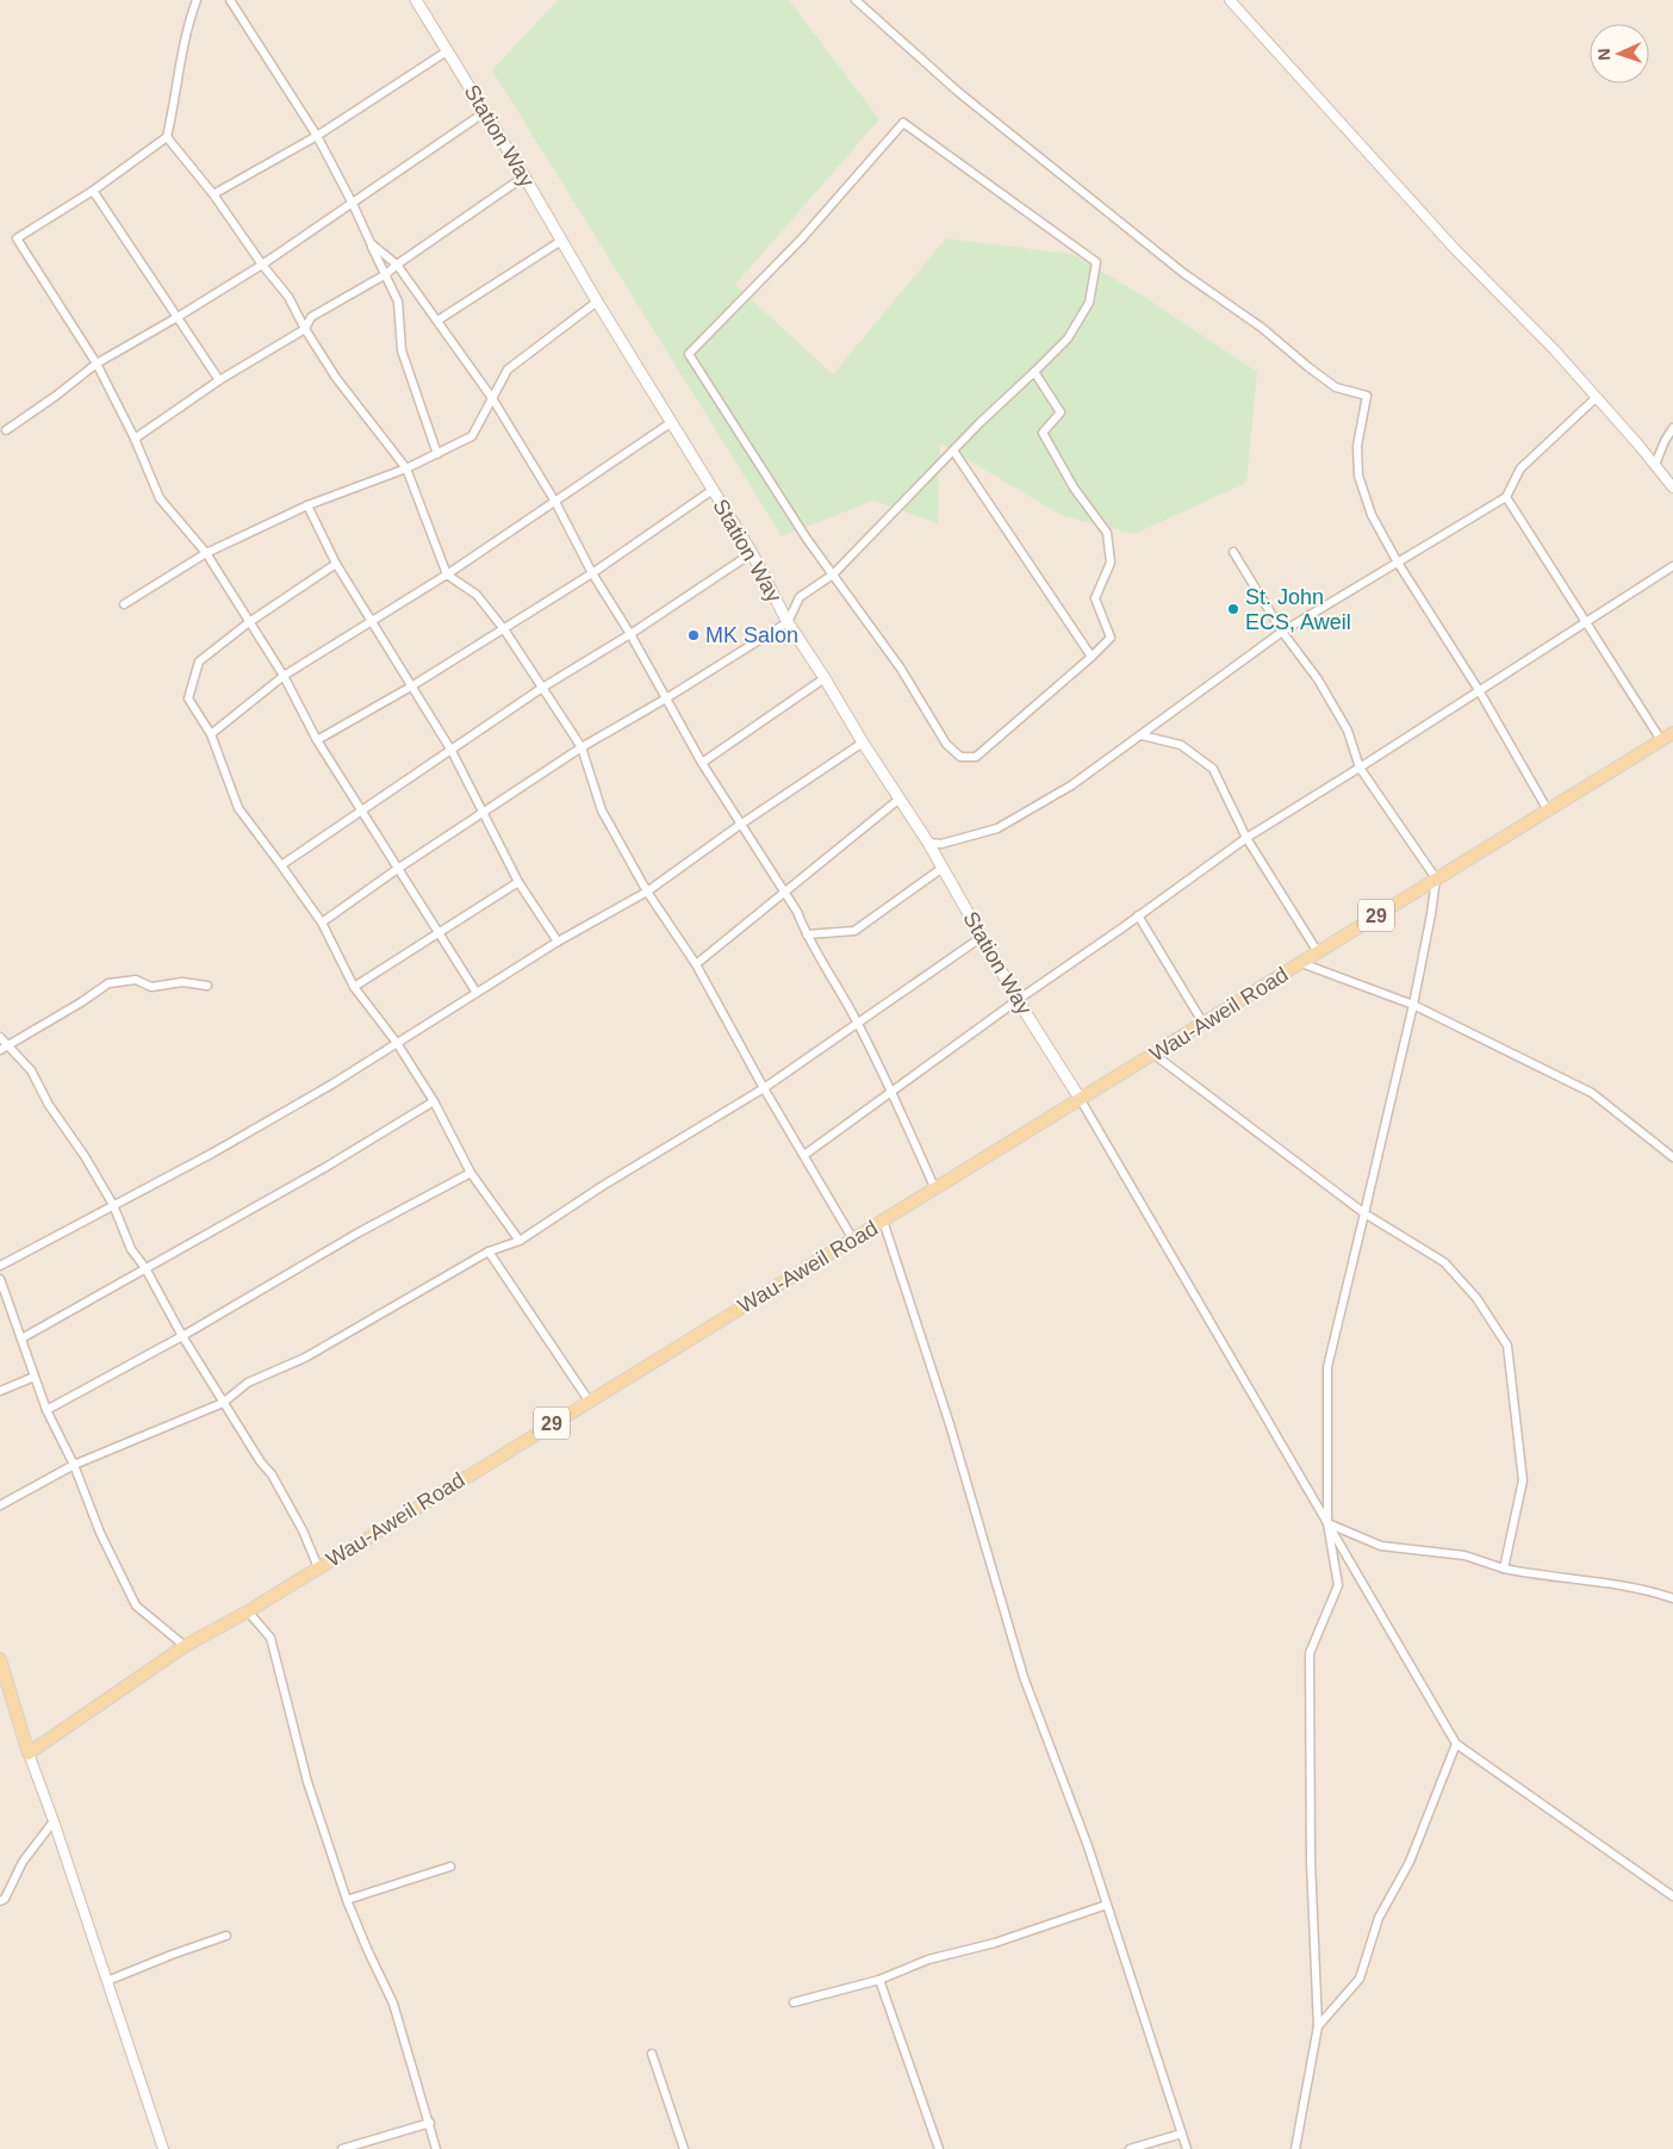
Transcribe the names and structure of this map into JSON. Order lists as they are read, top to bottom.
{
  "streets": {
    "main road": ["Station Way", "29", "Wau-Aweil Road"]
  },
  "crossings": [
    ["Station Way", "Wau-Aweil Road"]
  ],
  "places": ["St. John ECS, Aweil", "MK Salon"],
  "north": "left"
}
